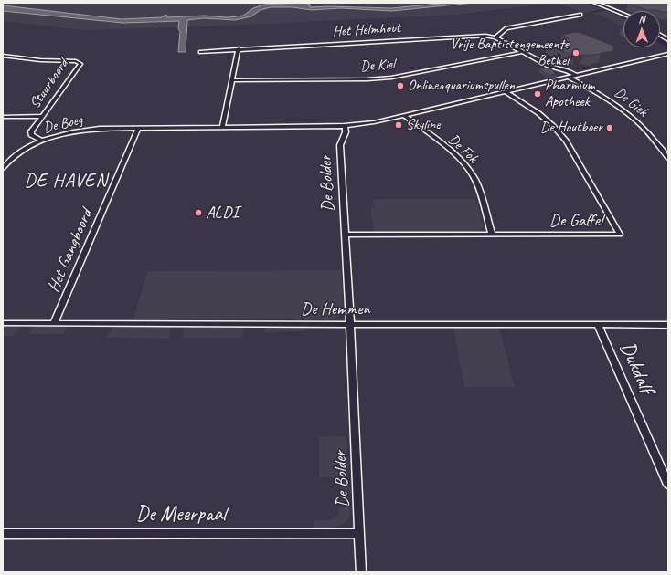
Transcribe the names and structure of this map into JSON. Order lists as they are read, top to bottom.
{
  "streets": {
    "street": [
      "Het Helmhout",
      "De Kiel",
      "Stuurboord",
      "De Giek",
      "De Boeg",
      "De Fok",
      "De Bolder",
      "De Gaffel",
      "Het Gangboord",
      "De Hemmen",
      "Dukdalf",
      "De Meerpaal"
    ]
  },
  "crossings": [
    ["Het Helmhout", "De Kiel"],
    ["Stuurboord", "De Boeg"],
    ["De Boeg", "Het Gangboord"],
    ["De Fok", "De Gaffel"],
    ["De Bolder", "De Gaffel"],
    ["De Bolder", "De Hemmen"],
    ["De Bolder", "De Meerpaal"],
    ["Het Gangboord", "De Hemmen"],
    ["De Hemmen", "Dukdalf"]
  ],
  "districts": ["DE HAVEN"],
  "places": [
    "Vrije Baptistengemeente Bethel",
    "Onlineaquariumspullen",
    "Pharmium Apotheek",
    "Skyline",
    "De Houtboer",
    "ALDI"
  ],
  "north": "top"
}
